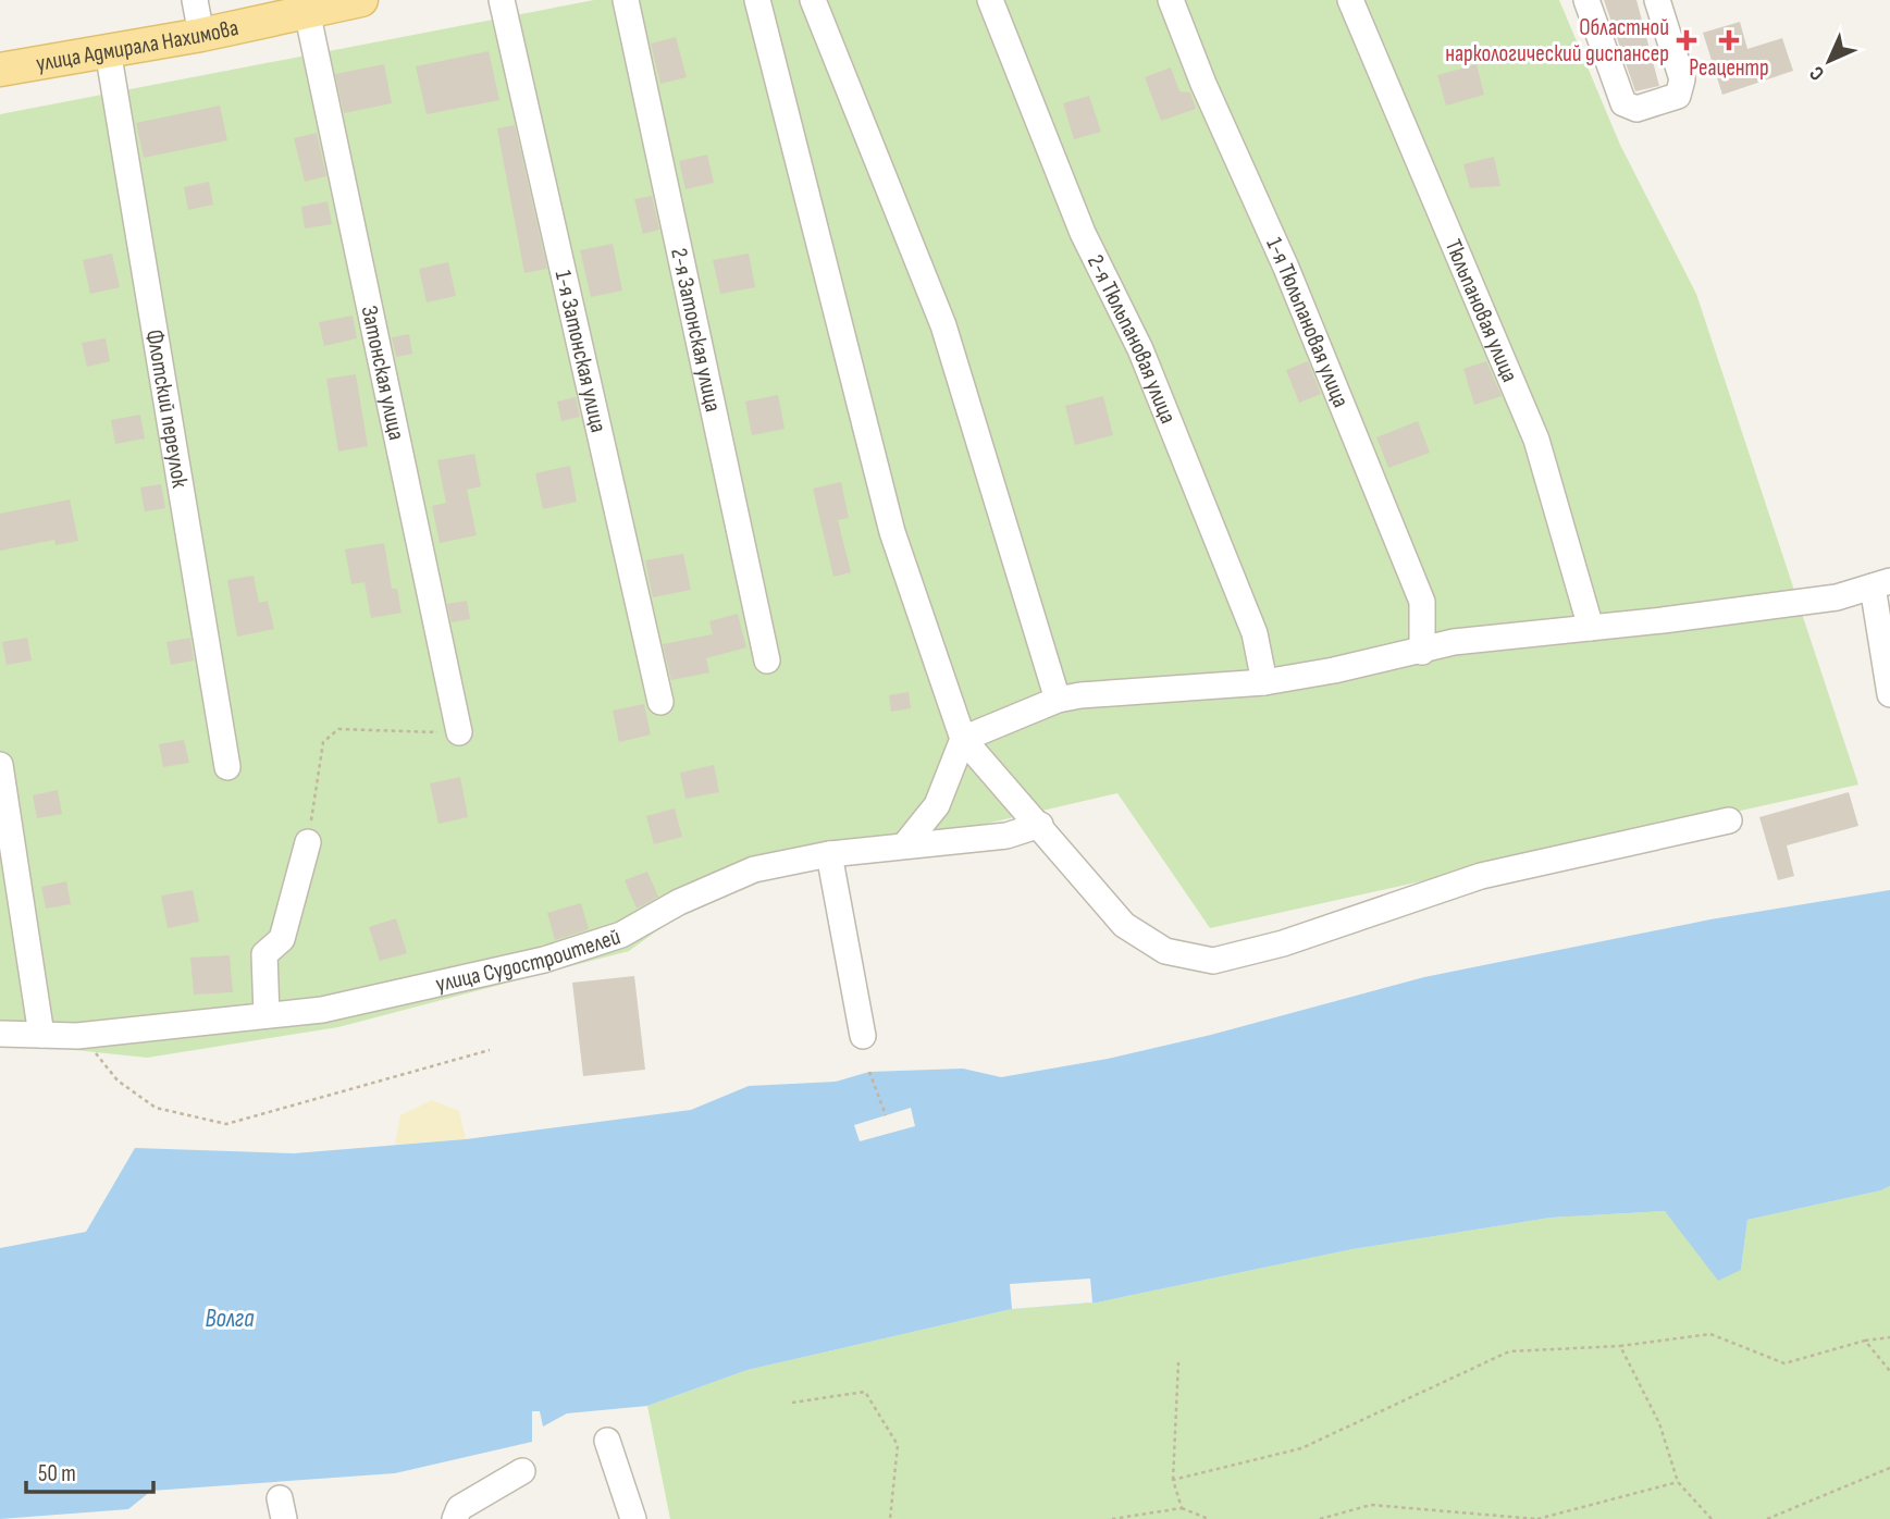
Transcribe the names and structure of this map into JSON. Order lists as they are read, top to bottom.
{
  "streets": {
    "main road": ["улица Адмирала Нахимова"],
    "street": [
      "Тюльпановая улица",
      "1-я Тюльпановая улица",
      "2-я Затонская улица",
      "2-я Тюльпановая улица",
      "1-я Затонская улица",
      "Затонская улица",
      "Флотский переулок",
      "улица Судостроителей"
    ]
  },
  "crossings": [
    ["улица Адмирала Нахимова", "Затонская улица"],
    ["улица Адмирала Нахимова", "Флотский переулок"]
  ],
  "water": ["Волга"],
  "places": {
    "health": ["Областной наркологический диспансер", "Реацентр"]
  },
  "scale_bar": "50 m",
  "north": "bottom left"
}
